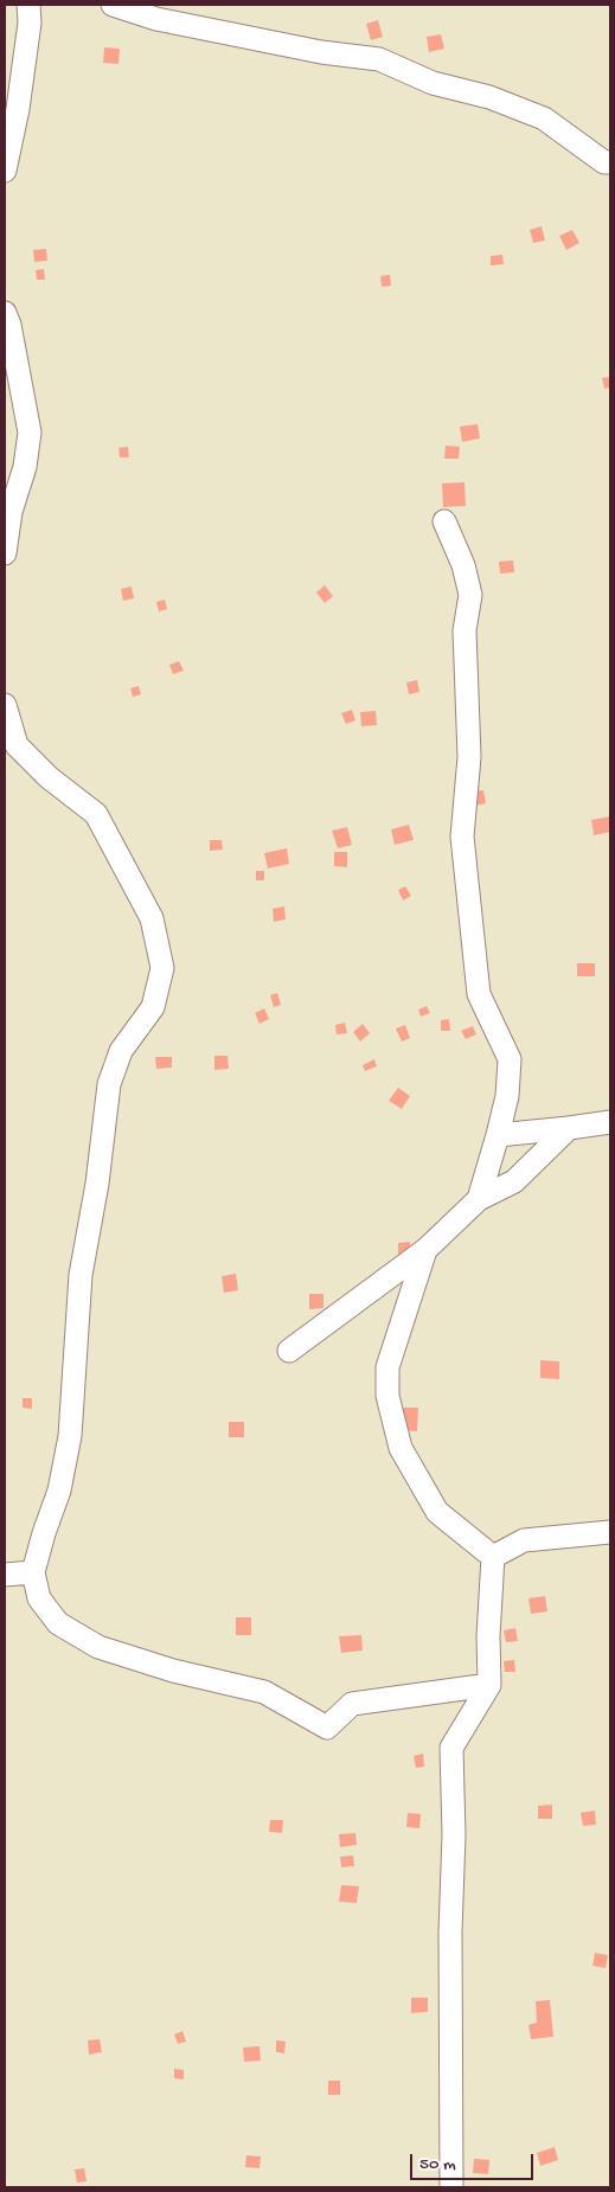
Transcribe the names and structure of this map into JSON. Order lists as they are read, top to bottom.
{
  "scale_bar": "50 m"
}
